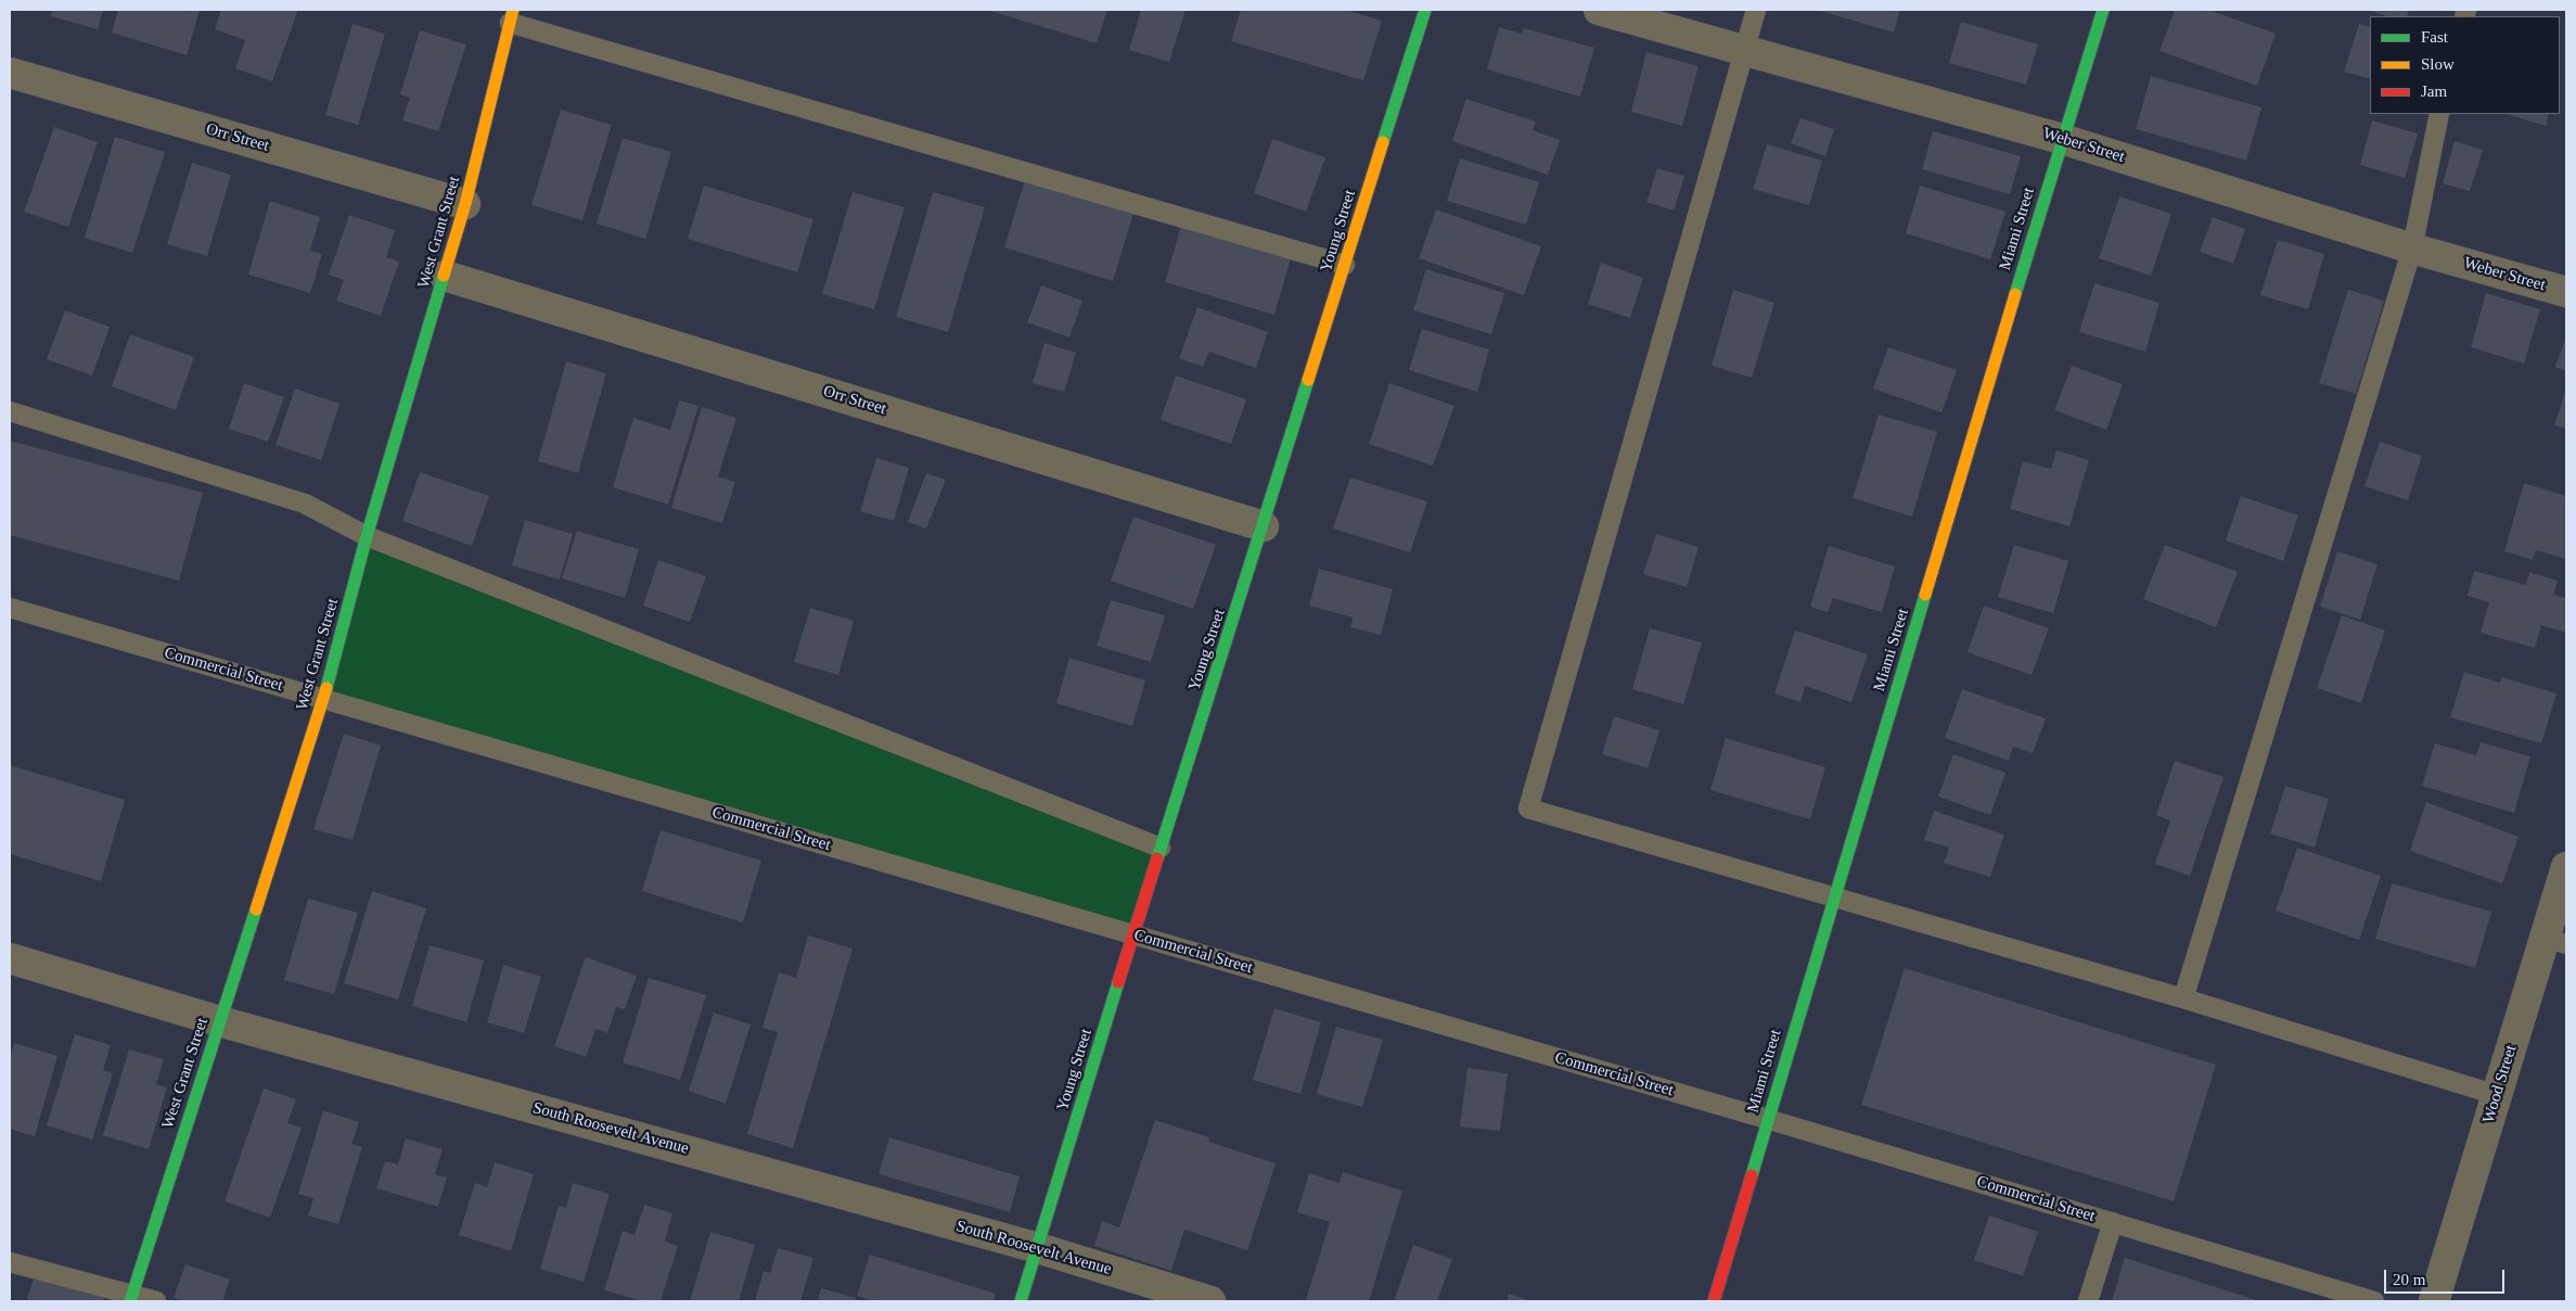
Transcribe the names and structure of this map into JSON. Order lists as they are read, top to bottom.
{
  "streets": {
    "street": [
      "Orr Street",
      "Weber Street",
      "Miami Street",
      "Young Street",
      "West Grant Street",
      "Wood Street",
      "South Roosevelt Avenue"
    ],
    "lane": ["Commercial Street"]
  },
  "crossings": [
    ["Orr Street", "Young Street"],
    ["Orr Street", "West Grant Street"],
    ["Weber Street", "Miami Street"],
    ["Miami Street", "Commercial Street"],
    ["Young Street", "Commercial Street"],
    ["Young Street", "South Roosevelt Avenue"],
    ["West Grant Street", "Commercial Street"],
    ["West Grant Street", "South Roosevelt Avenue"]
  ],
  "legend": ["Fast", "Slow", "Jam"],
  "scale_bar": "20 m"
}
